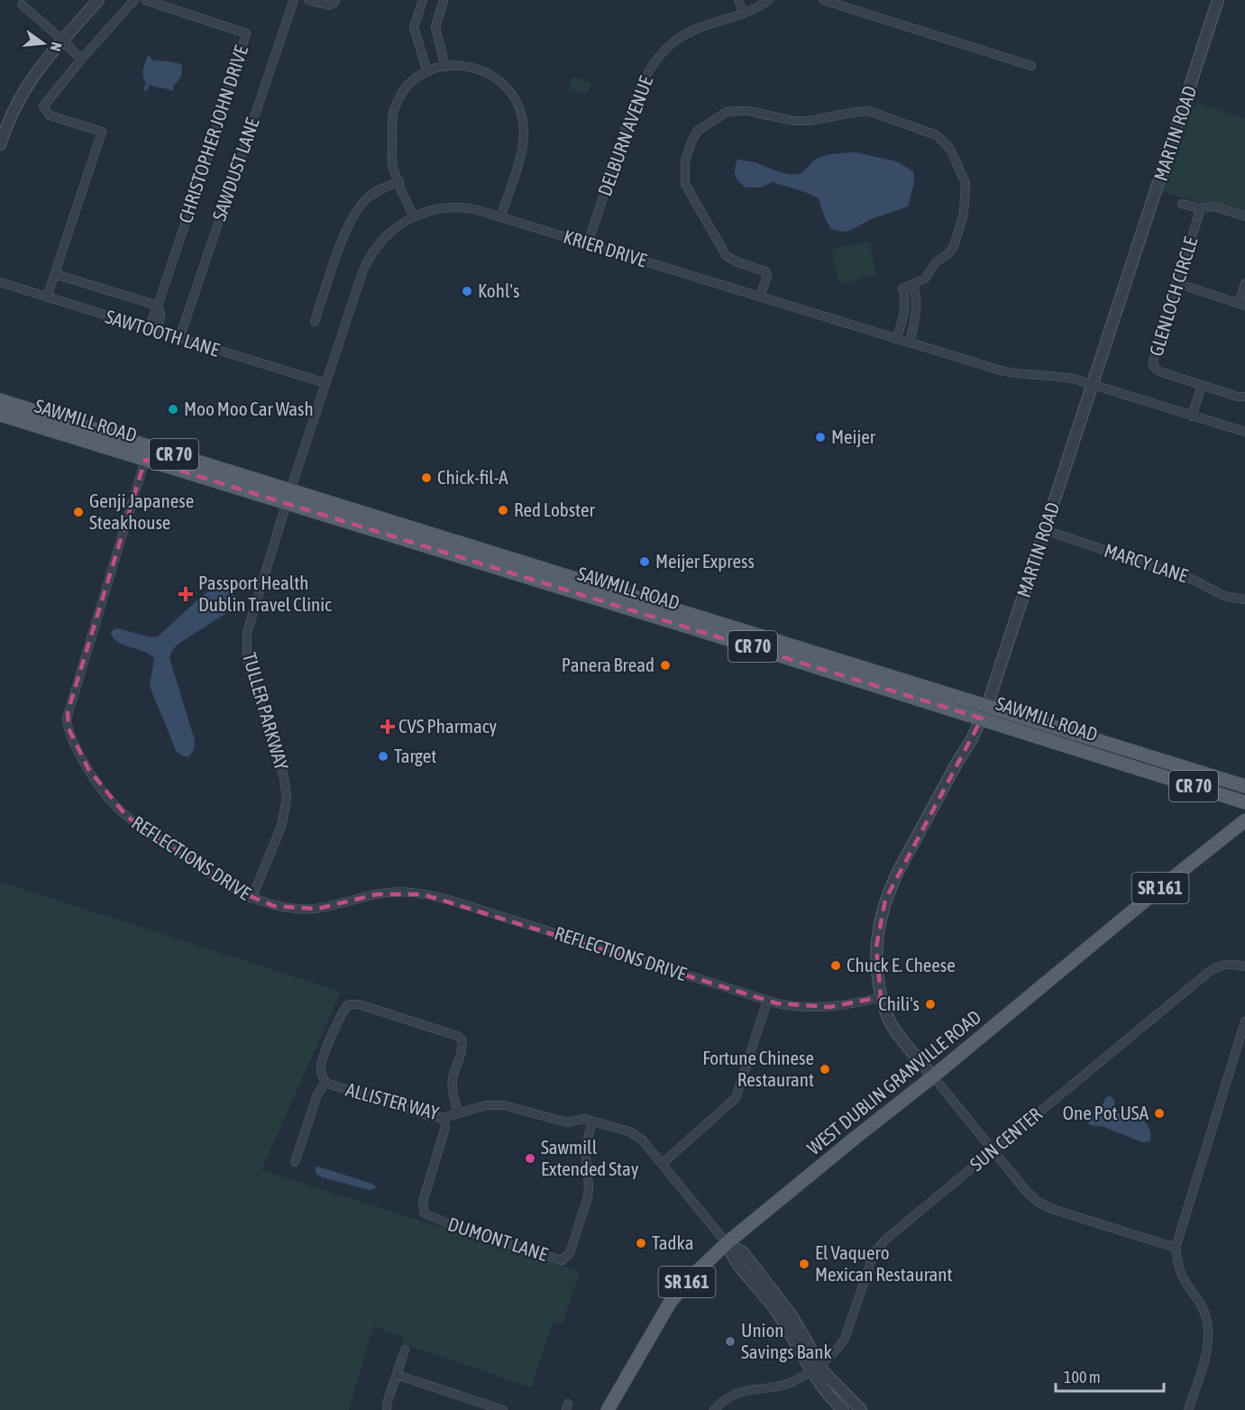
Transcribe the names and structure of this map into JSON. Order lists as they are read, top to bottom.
{
  "streets": {
    "main road": [
      "SAWMILL ROAD",
      "CR 70",
      "SR 161",
      "WEST DUBLIN GRANVILLE ROAD"
    ],
    "street": [
      "MARTIN ROAD",
      "CHRISTOPHER JOHN DRIVE",
      "DELBURN AVENUE",
      "SAWDUST LANE",
      "KRIER DRIVE",
      "GLENLOCH CIRCLE",
      "SAWTOOTH LANE",
      "MARCY LANE",
      "TULLER PARKWAY",
      "REFLECTIONS DRIVE",
      "ALLISTER WAY",
      "SUN CENTER",
      "DUMONT LANE"
    ]
  },
  "crossings": [
    ["MARTIN ROAD", "KRIER DRIVE"],
    ["MARTIN ROAD", "SAWMILL ROAD"],
    ["MARTIN ROAD", "MARCY LANE"],
    ["MARTIN ROAD", "REFLECTIONS DRIVE"],
    ["MARTIN ROAD", "WEST DUBLIN GRANVILLE ROAD"],
    ["CHRISTOPHER JOHN DRIVE", "SAWTOOTH LANE"],
    ["DELBURN AVENUE", "KRIER DRIVE"],
    ["SAWDUST LANE", "SAWTOOTH LANE"],
    ["KRIER DRIVE", "SAWTOOTH LANE"],
    ["KRIER DRIVE", "SAWMILL ROAD"],
    ["KRIER DRIVE", "TULLER PARKWAY"],
    ["SAWMILL ROAD", "TULLER PARKWAY"],
    ["SAWMILL ROAD", "REFLECTIONS DRIVE"],
    ["TULLER PARKWAY", "REFLECTIONS DRIVE"],
    ["WEST DUBLIN GRANVILLE ROAD", "ALLISTER WAY"],
    ["ALLISTER WAY", "DUMONT LANE"]
  ],
  "places": {
    "other": [
      "Kohl's",
      "Moo Moo Car Wash",
      "Meijer",
      "Chick-fil-A",
      "Red Lobster",
      "Genji Japanese Steakhouse",
      "Meijer Express",
      "Panera Bread",
      "Target",
      "Chuck E. Cheese",
      "Chili's",
      "Fortune Chinese Restaurant",
      "One Pot USA",
      "Sawmill Extended Stay",
      "Tadka",
      "El Vaquero Mexican Restaurant",
      "Union Savings Bank"
    ],
    "health": ["Passport Health Dublin Travel Clinic", "CVS Pharmacy"]
  },
  "scale_bar": "100 m",
  "north": "right"
}
